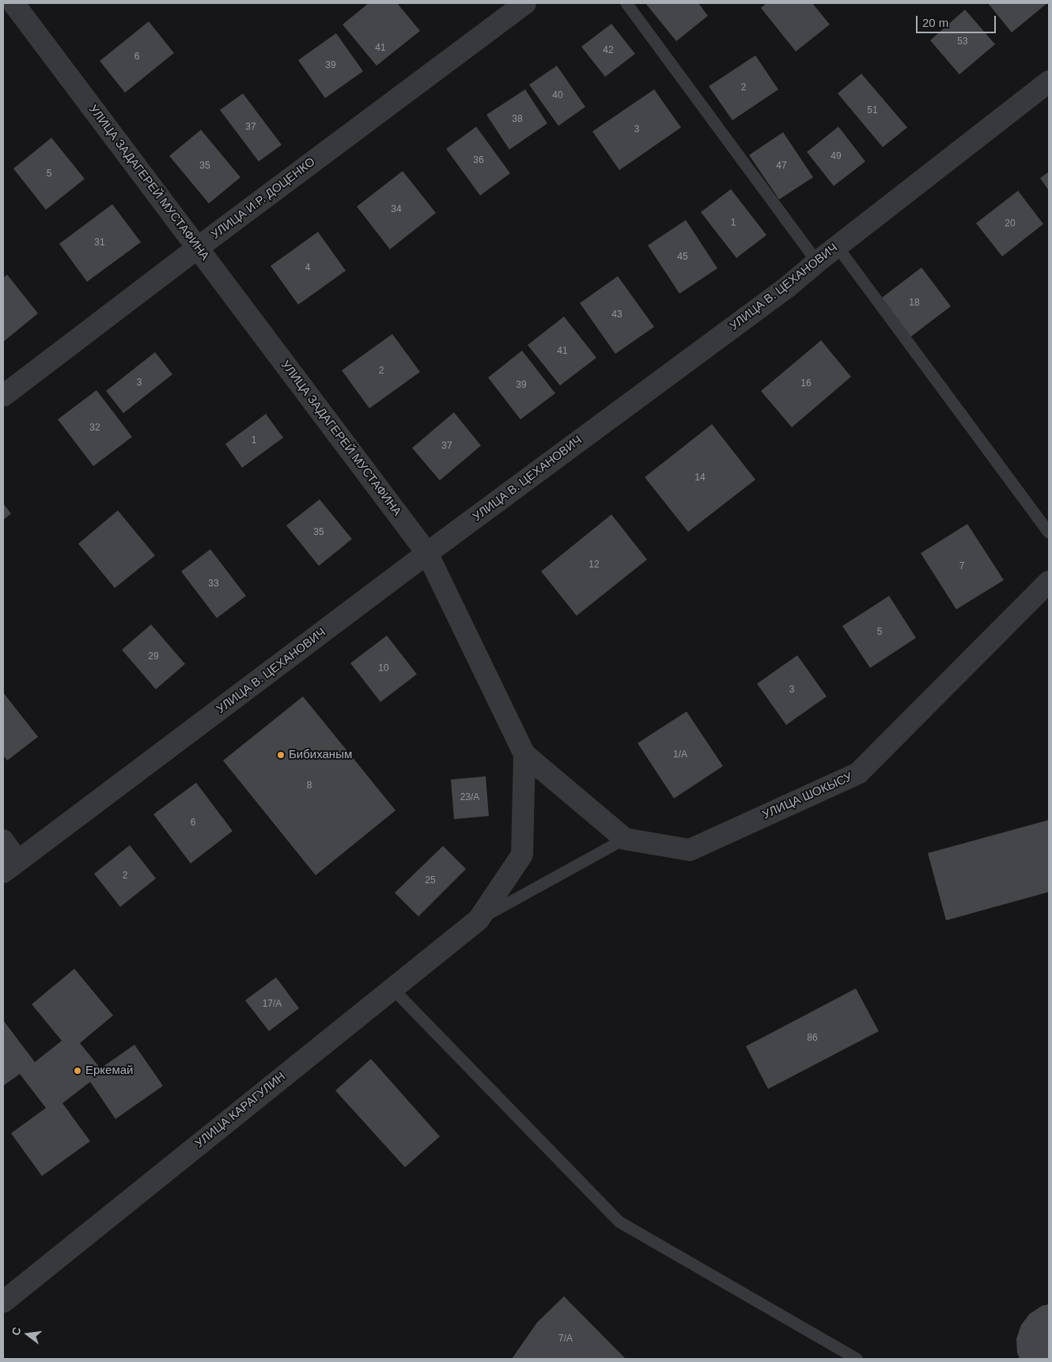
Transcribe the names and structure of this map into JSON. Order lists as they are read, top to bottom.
{
  "streets": {
    "street": [
      "УЛИЦА ЗАДАГЕРЕЙ МУСТАФИНА",
      "УЛИЦА И.Р. ДОЦЕНКО",
      "УЛИЦА В. ЦЕХАНОВИЧ",
      "УЛИЦА ШОКЫСУ",
      "УЛИЦА КАРАГУЛИН"
    ]
  },
  "crossings": [
    ["УЛИЦА ЗАДАГЕРЕЙ МУСТАФИНА", "УЛИЦА И.Р. ДОЦЕНКО"],
    ["УЛИЦА ЗАДАГЕРЕЙ МУСТАФИНА", "УЛИЦА В. ЦЕХАНОВИЧ"],
    ["УЛИЦА ЗАДАГЕРЕЙ МУСТАФИНА", "УЛИЦА КАРАГУЛИН"]
  ],
  "places": ["Бибиханым", "Еркемай"],
  "house_numbers": [
    "53",
    "41",
    "42",
    "6",
    "39",
    "2",
    "40",
    "51",
    "38",
    "37",
    "3",
    "49",
    "36",
    "35",
    "47",
    "5",
    "34",
    "1",
    "20",
    "31",
    "45",
    "4",
    "18",
    "43",
    "41",
    "2",
    "3",
    "16",
    "39",
    "32",
    "1",
    "37",
    "14",
    "35",
    "12",
    "7",
    "33",
    "5",
    "29",
    "10",
    "3",
    "1/А",
    "8",
    "23/А",
    "6",
    "2",
    "25",
    "17/А",
    "86",
    "7/А"
  ],
  "scale_bar": "20 m",
  "north": "left"
}
